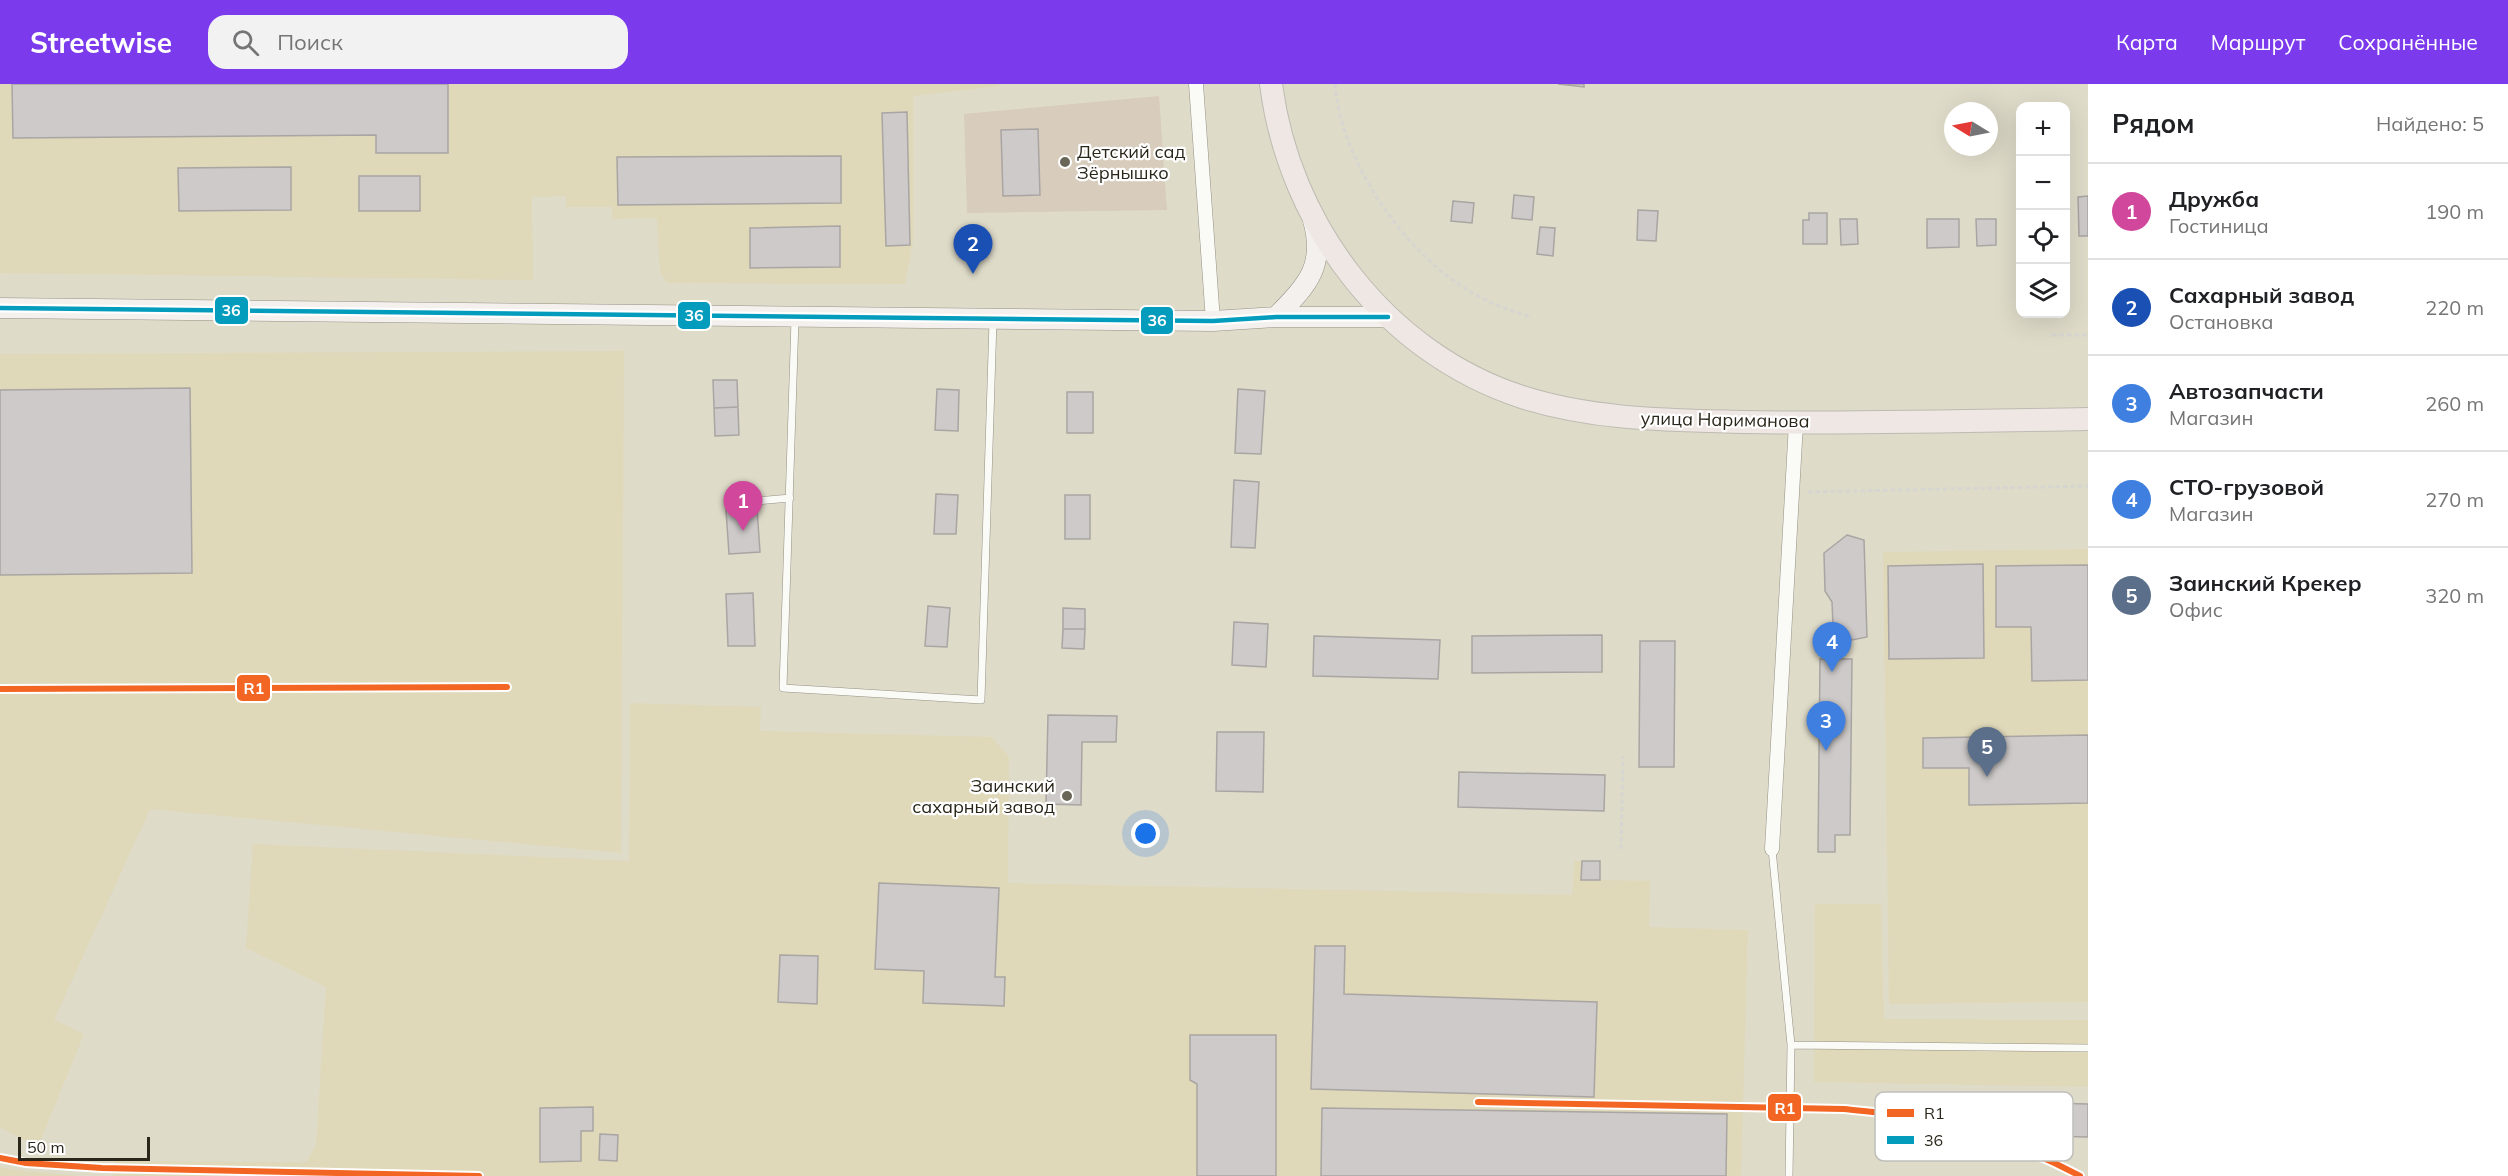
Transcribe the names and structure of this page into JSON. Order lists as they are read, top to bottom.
{
  "streets": {
    "main road": ["улица Нариманова"]
  },
  "places": ["Детский сад Зёрнышко", "Заинский сахарный завод"],
  "lines": ["transit line 36", "transit line R1"],
  "legend": ["R1", "36"],
  "scale_bar": "50 m",
  "north": "left",
  "page": {
    "header": "Streetwise",
    "search": "Поиск",
    "nav": ["Карта", "Маршрут", "Сохранённые"],
    "heading": ["Рядом", "Найдено: 5"],
    "map_buttons": ["+", "−"],
    "list": [
      {
        "mark": "1",
        "name": "Дружба",
        "note": "Гостиница",
        "value": "190 m"
      },
      {
        "mark": "2",
        "name": "Сахарный завод",
        "note": "Остановка",
        "value": "220 m"
      },
      {
        "mark": "3",
        "name": "Автозапчасти",
        "note": "Магазин",
        "value": "260 m"
      },
      {
        "mark": "4",
        "name": "СТО-грузовой",
        "note": "Магазин",
        "value": "270 m"
      },
      {
        "mark": "5",
        "name": "Заинский Крекер",
        "note": "Офис",
        "value": "320 m"
      }
    ],
    "pins": [
      "2",
      "1",
      "4",
      "3",
      "5"
    ],
    "scale": "50 m"
  }
}
